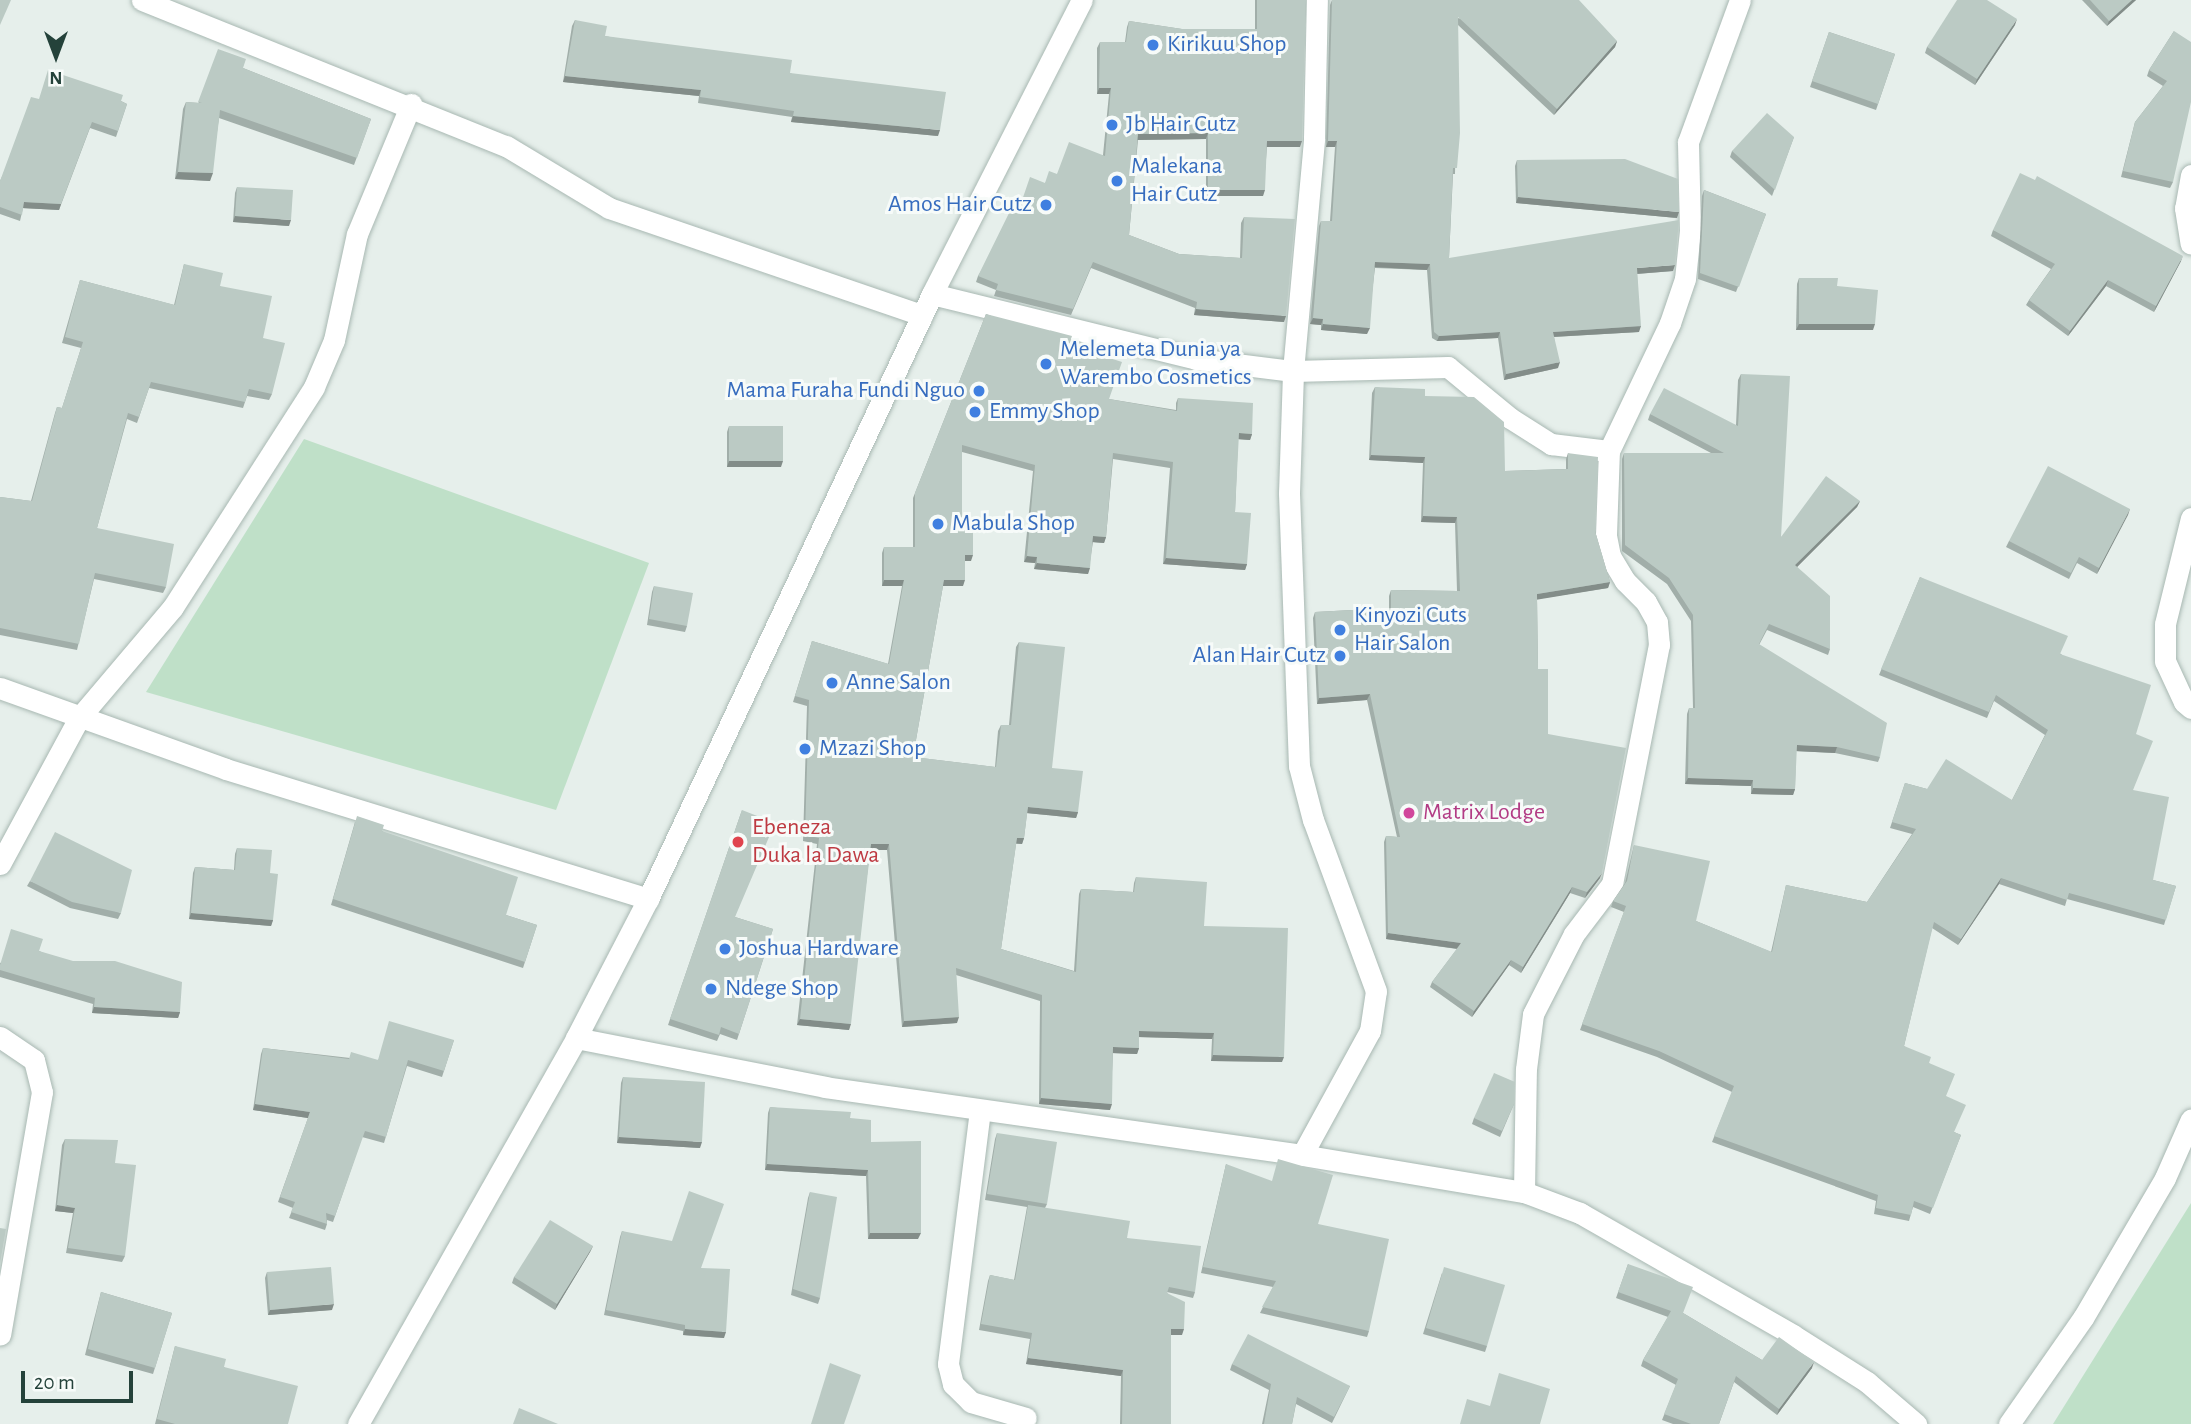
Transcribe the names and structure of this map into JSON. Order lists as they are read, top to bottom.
{
  "places": [
    "Kirikuu Shop",
    "Jb Hair Cutz",
    "Malekana Hair Cutz",
    "Amos Hair Cutz",
    "Melemeta Dunia ya Warembo Cosmetics",
    "Mama Furaha Fundi Nguo",
    "Emmy Shop",
    "Mabula Shop",
    "Kinyozi Cuts Hair Salon",
    "Alan Hair Cutz",
    "Anne Salon",
    "Mzazi Shop",
    "Matrix Lodge",
    "Ebeneza Duka la Dawa",
    "Joshua Hardware",
    "Ndege Shop"
  ],
  "scale_bar": "20 m",
  "north": "bottom"
}
